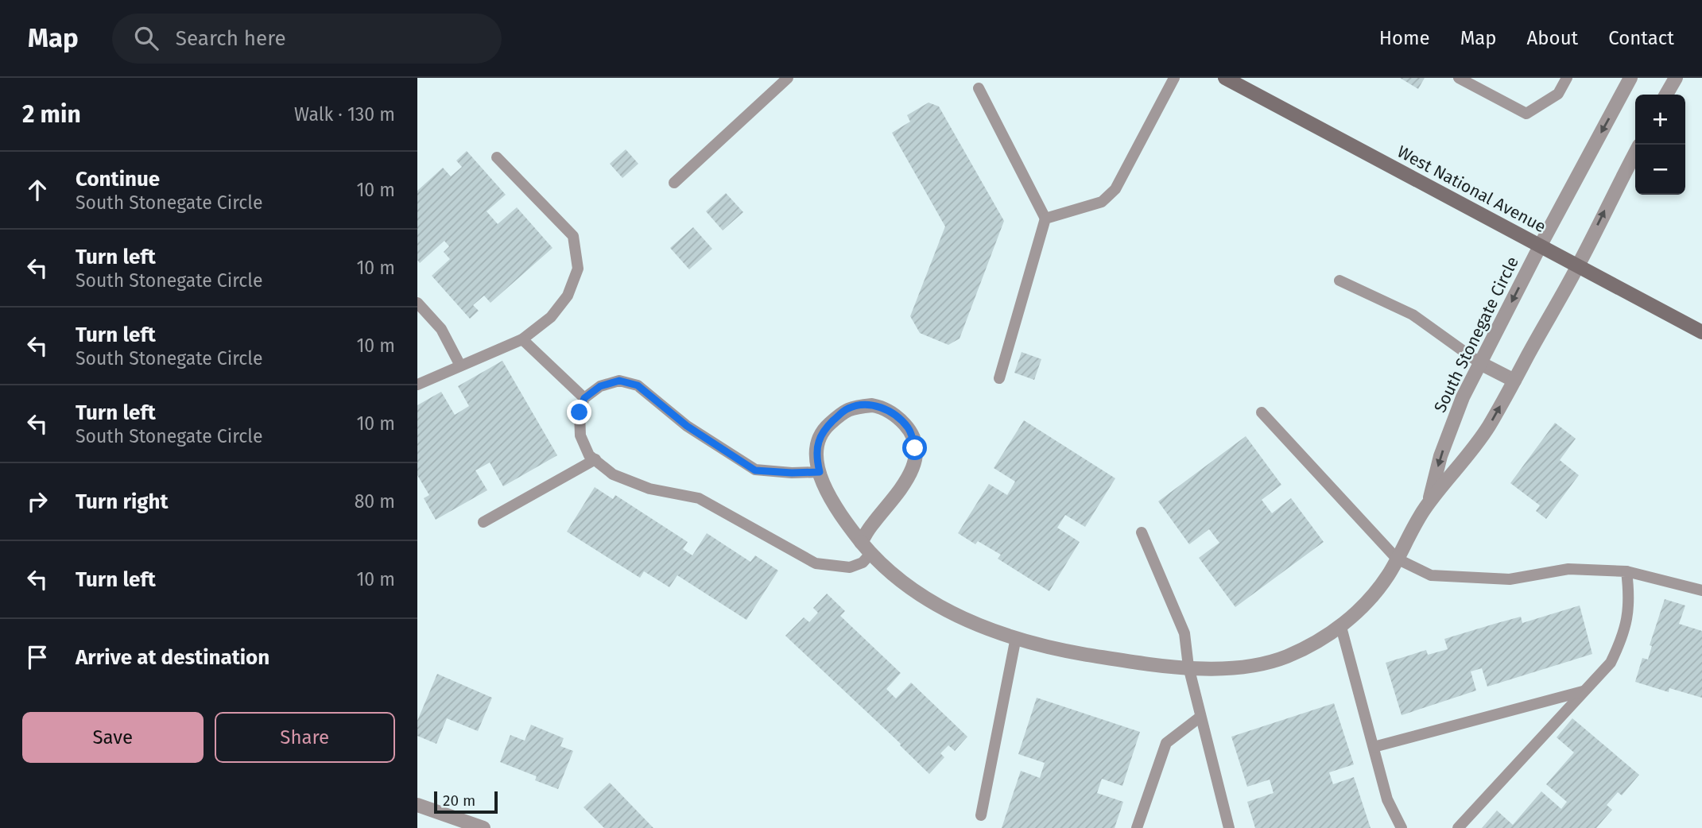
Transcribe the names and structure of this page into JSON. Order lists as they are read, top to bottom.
{
  "streets": {
    "main road": ["West National Avenue"],
    "street": ["South Stonegate Circle"]
  },
  "crossings": [
    ["West National Avenue", "South Stonegate Circle"]
  ],
  "scale_bar": "20 m",
  "page": {
    "header": "Map",
    "search": "Search here",
    "nav": [
      "Home",
      "Map",
      "About",
      "Contact"
    ],
    "heading": ["2 min", "Walk · 130 m"],
    "map_buttons": ["+", "−"],
    "list": [
      ["Continue", "South Stonegate Circle", "10 m"],
      ["Turn left", "South Stonegate Circle", "10 m"],
      ["Turn left", "South Stonegate Circle", "10 m"],
      ["Turn left", "South Stonegate Circle", "10 m"],
      ["Turn right", "80 m"],
      ["Turn left", "10 m"],
      "Arrive at destination"
    ],
    "buttons": ["Save", "Share"],
    "scale": "20 m"
  }
}
